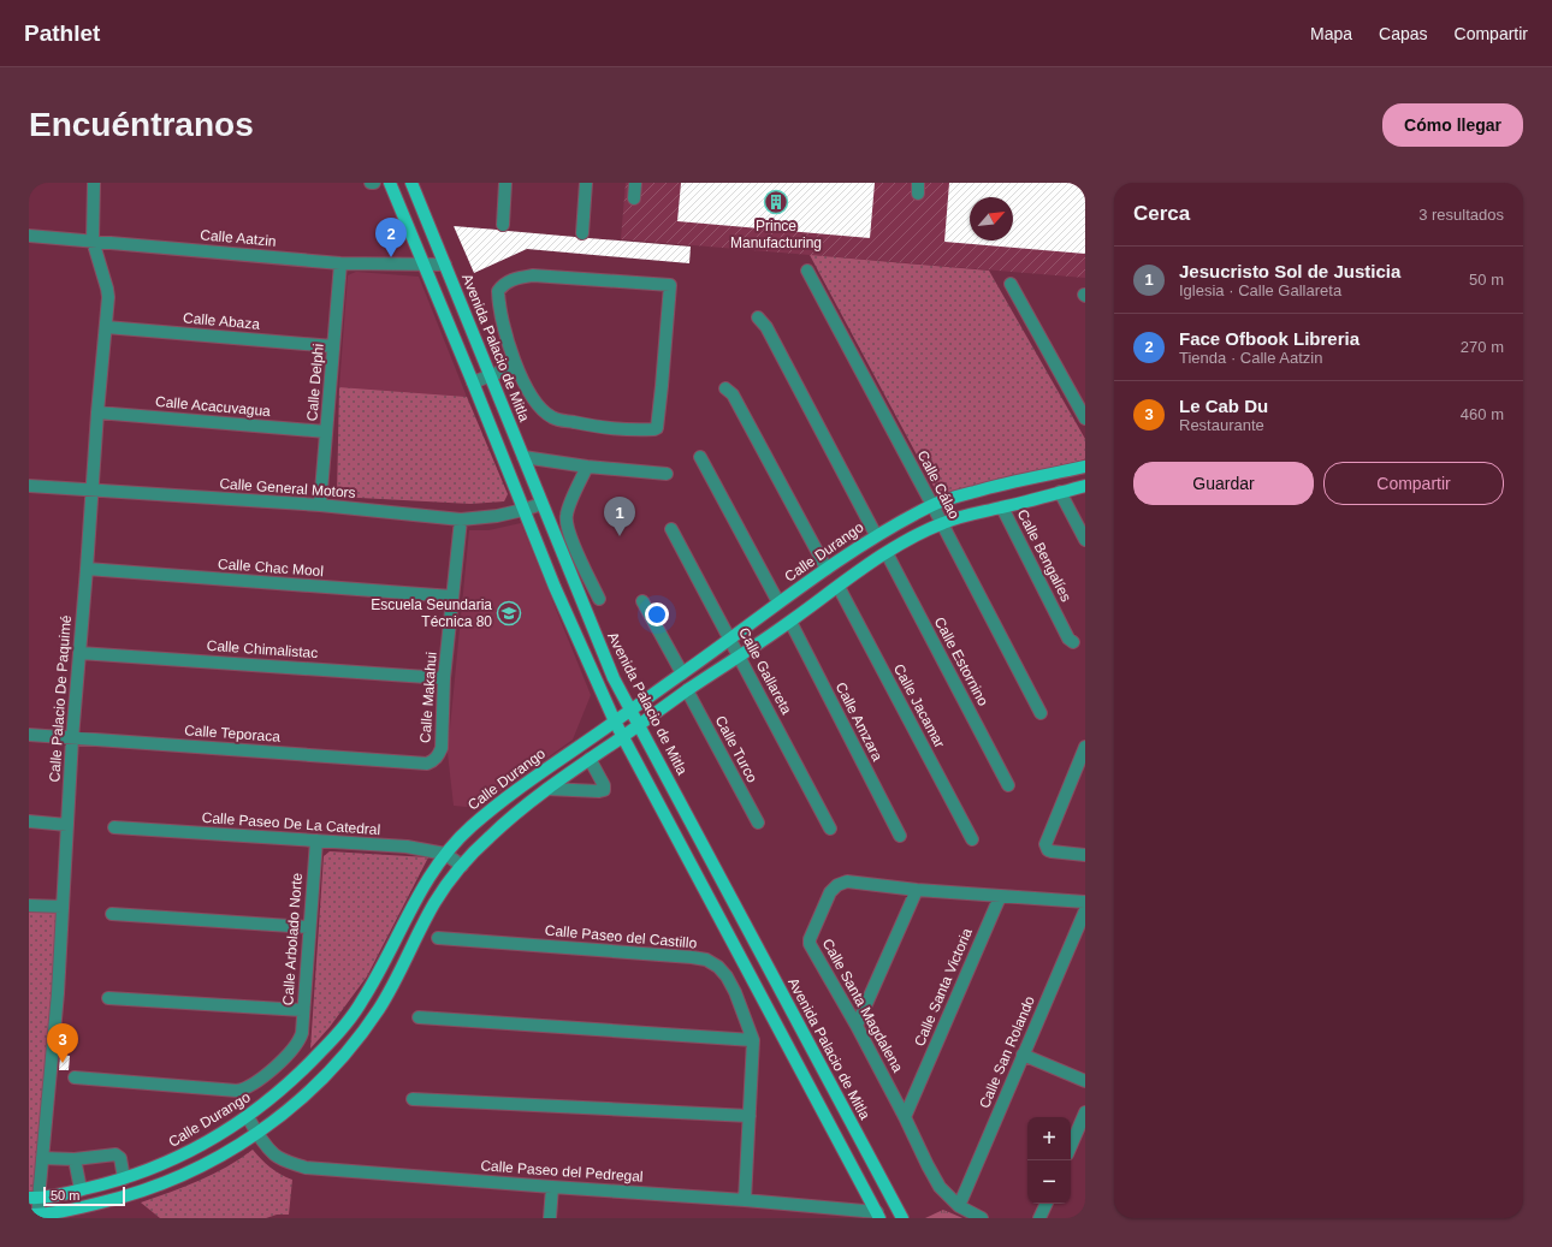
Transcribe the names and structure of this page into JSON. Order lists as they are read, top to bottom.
{
  "streets": {
    "main road": ["Avenida Palacio de Mitla", "Calle Durango"],
    "street": [
      "Calle Aatzin",
      "Calle Abaza",
      "Calle Delphi",
      "Calle Acacuvagua",
      "Calle Cálao",
      "Calle General Motors",
      "Calle Bengalíes",
      "Calle Chac Mool",
      "Calle Chimalistac",
      "Calle Estornino",
      "Calle Gallareta",
      "Calle Makahui",
      "Calle Palacio De Paquimé",
      "Calle Jacamar",
      "Calle Amzara",
      "Calle Teporaca",
      "Calle Turco",
      "Calle Paseo De La Catedral",
      "Calle Paseo del Castillo",
      "Calle Arbolado Norte",
      "Calle Santa Victoria",
      "Calle Santa Magdalena",
      "Calle San Rolando",
      "Calle Paseo del Pedregal"
    ]
  },
  "crossings": [
    ["Calle Aatzin", "Avenida Palacio de Mitla"],
    ["Calle Aatzin", "Calle Delphi"],
    ["Calle Aatzin", "Calle Palacio De Paquimé"],
    ["Calle Abaza", "Calle Delphi"],
    ["Calle Abaza", "Calle Palacio De Paquimé"],
    ["Avenida Palacio de Mitla", "Calle General Motors"],
    ["Avenida Palacio de Mitla", "Calle Durango"],
    ["Calle Delphi", "Calle Acacuvagua"],
    ["Calle Delphi", "Calle General Motors"],
    ["Calle Acacuvagua", "Calle Palacio De Paquimé"],
    ["Calle Cálao", "Calle Durango"],
    ["Calle General Motors", "Calle Makahui"],
    ["Calle General Motors", "Calle Palacio De Paquimé"],
    ["Calle Durango", "Calle Gallareta"],
    ["Calle Durango", "Calle Palacio De Paquimé"],
    ["Calle Durango", "Calle Paseo De La Catedral"],
    ["Calle Durango", "Calle Paseo del Pedregal"],
    ["Calle Chac Mool", "Calle Makahui"],
    ["Calle Chac Mool", "Calle Palacio De Paquimé"],
    ["Calle Chimalistac", "Calle Makahui"],
    ["Calle Chimalistac", "Calle Palacio De Paquimé"],
    ["Calle Makahui", "Calle Teporaca"],
    ["Calle Palacio De Paquimé", "Calle Teporaca"],
    ["Calle Paseo De La Catedral", "Calle Arbolado Norte"],
    ["Calle Paseo del Castillo", "Calle Paseo del Pedregal"],
    ["Calle Santa Victoria", "Calle Santa Magdalena"],
    ["Calle Santa Magdalena", "Calle San Rolando"]
  ],
  "places": {
    "building": ["Prince Manufacturing"],
    "school or university": ["Escuela Seundaria Técnica 80"]
  },
  "scale_bar": "50 m",
  "north": "top right",
  "page": {
    "header": "Pathlet",
    "nav": ["Mapa", "Capas", "Compartir"],
    "buttons": [
      "Cómo llegar",
      ["Guardar", "Compartir"]
    ],
    "title": "Encuéntranos",
    "heading": ["Cerca", "3 resultados"],
    "pins": ["2", "1", "3"],
    "list": [
      {
        "mark": "1",
        "name": "Jesucristo Sol de Justicia",
        "note": "Iglesia · Calle Gallareta",
        "value": "50 m"
      },
      {
        "mark": "2",
        "name": "Face Ofbook Libreria",
        "note": "Tienda · Calle Aatzin",
        "value": "270 m"
      },
      {
        "mark": "3",
        "name": "Le Cab Du",
        "note": "Restaurante",
        "value": "460 m"
      }
    ],
    "map_buttons": ["+", "−"],
    "scale": "50 m"
  }
}
